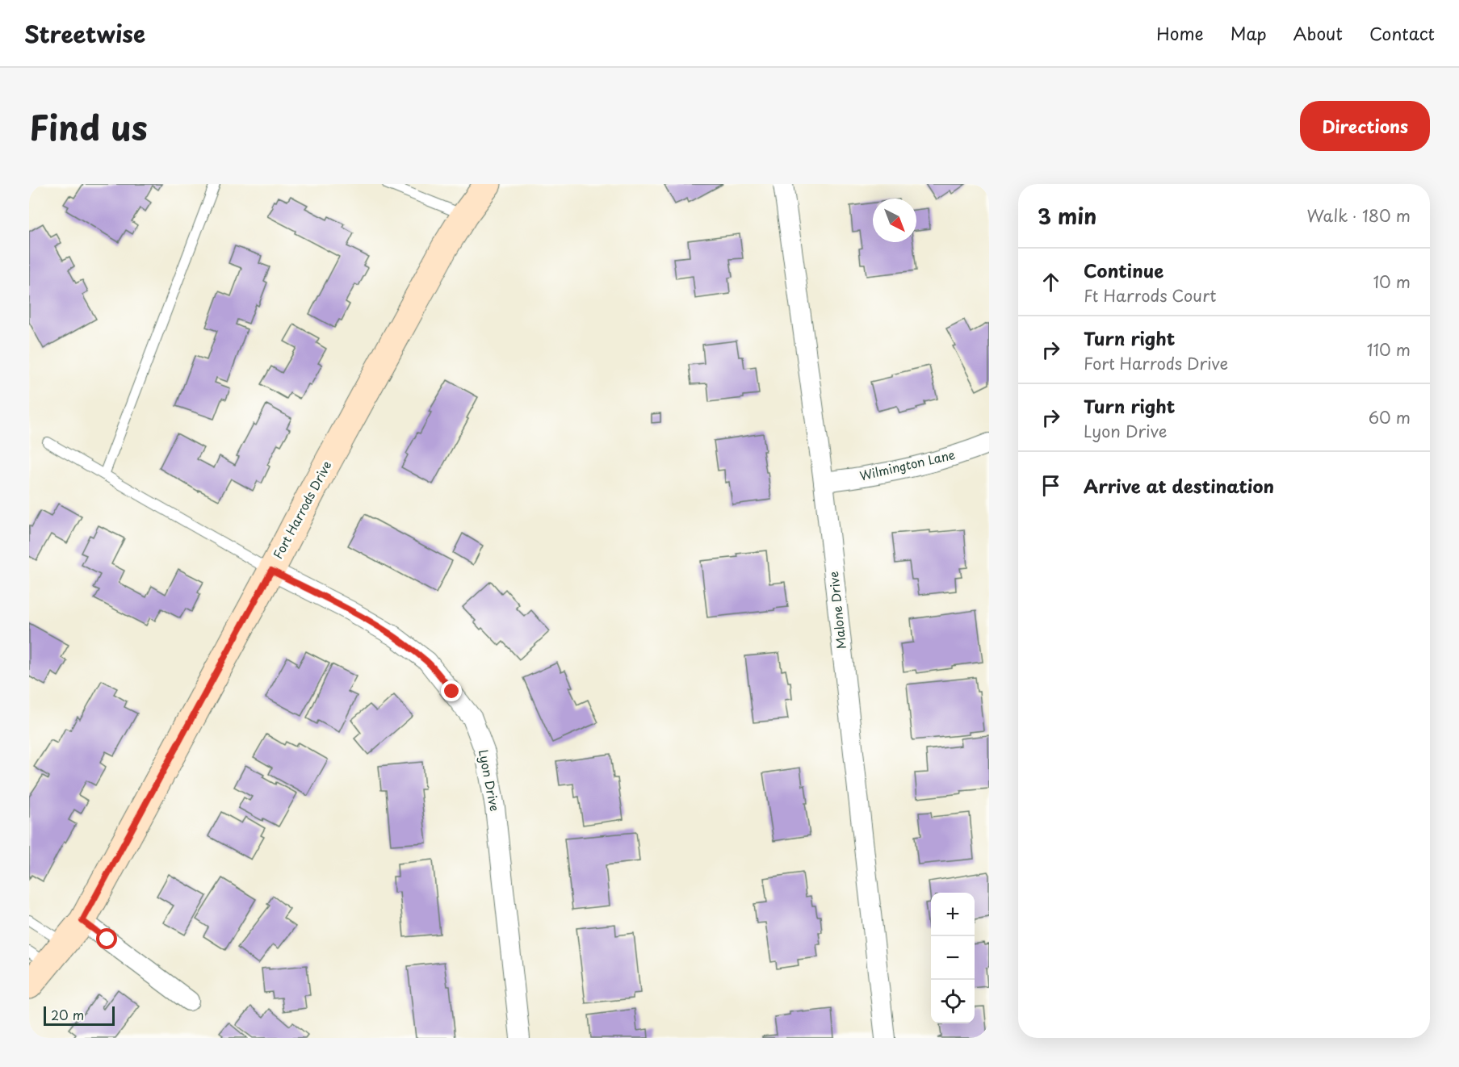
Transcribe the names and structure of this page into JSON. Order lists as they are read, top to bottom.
{
  "streets": {
    "street": [
      "Wilmington Lane",
      "Fort Harrods Drive",
      "Malone Drive",
      "Lyon Drive"
    ]
  },
  "crossings": [
    ["Wilmington Lane", "Malone Drive"],
    ["Fort Harrods Drive", "Lyon Drive"]
  ],
  "scale_bar": "20 m",
  "north": "bottom right",
  "page": {
    "header": "Streetwise",
    "nav": [
      "Home",
      "Map",
      "About",
      "Contact"
    ],
    "title": "Find us",
    "buttons": "Directions",
    "heading": ["3 min", "Walk · 180 m"],
    "list": [
      ["Continue", "Ft Harrods Court", "10 m"],
      ["Turn right", "Fort Harrods Drive", "110 m"],
      ["Turn right", "Lyon Drive", "60 m"],
      "Arrive at destination"
    ],
    "map_buttons": ["+", "−"],
    "scale": "20 m"
  }
}
